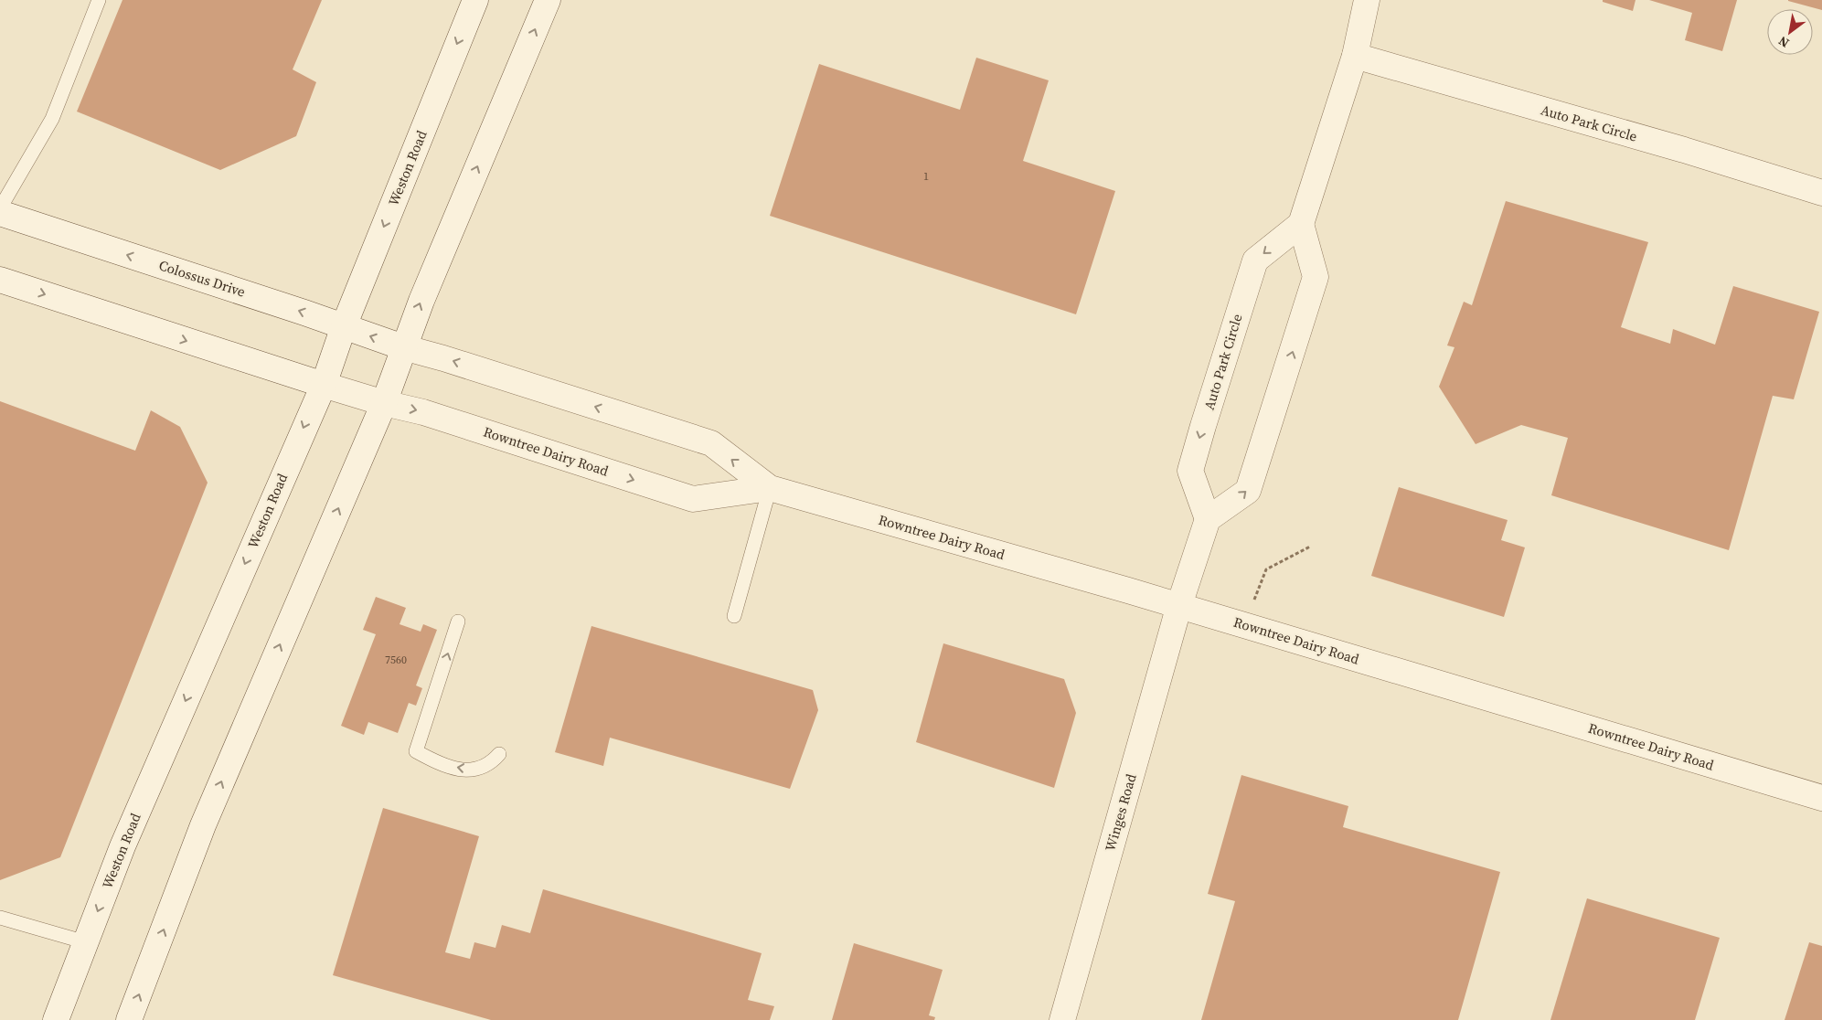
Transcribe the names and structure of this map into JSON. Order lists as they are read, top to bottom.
{
  "streets": {
    "street": [
      "Auto Park Circle",
      "Weston Road",
      "Colossus Drive",
      "Rowntree Dairy Road",
      "Winges Road"
    ]
  },
  "crossings": [
    ["Weston Road", "Colossus Drive"],
    ["Weston Road", "Rowntree Dairy Road"],
    ["Colossus Drive", "Rowntree Dairy Road"],
    ["Rowntree Dairy Road", "Winges Road"]
  ],
  "house_numbers": ["1", "7560"],
  "north": "bottom left"
}
